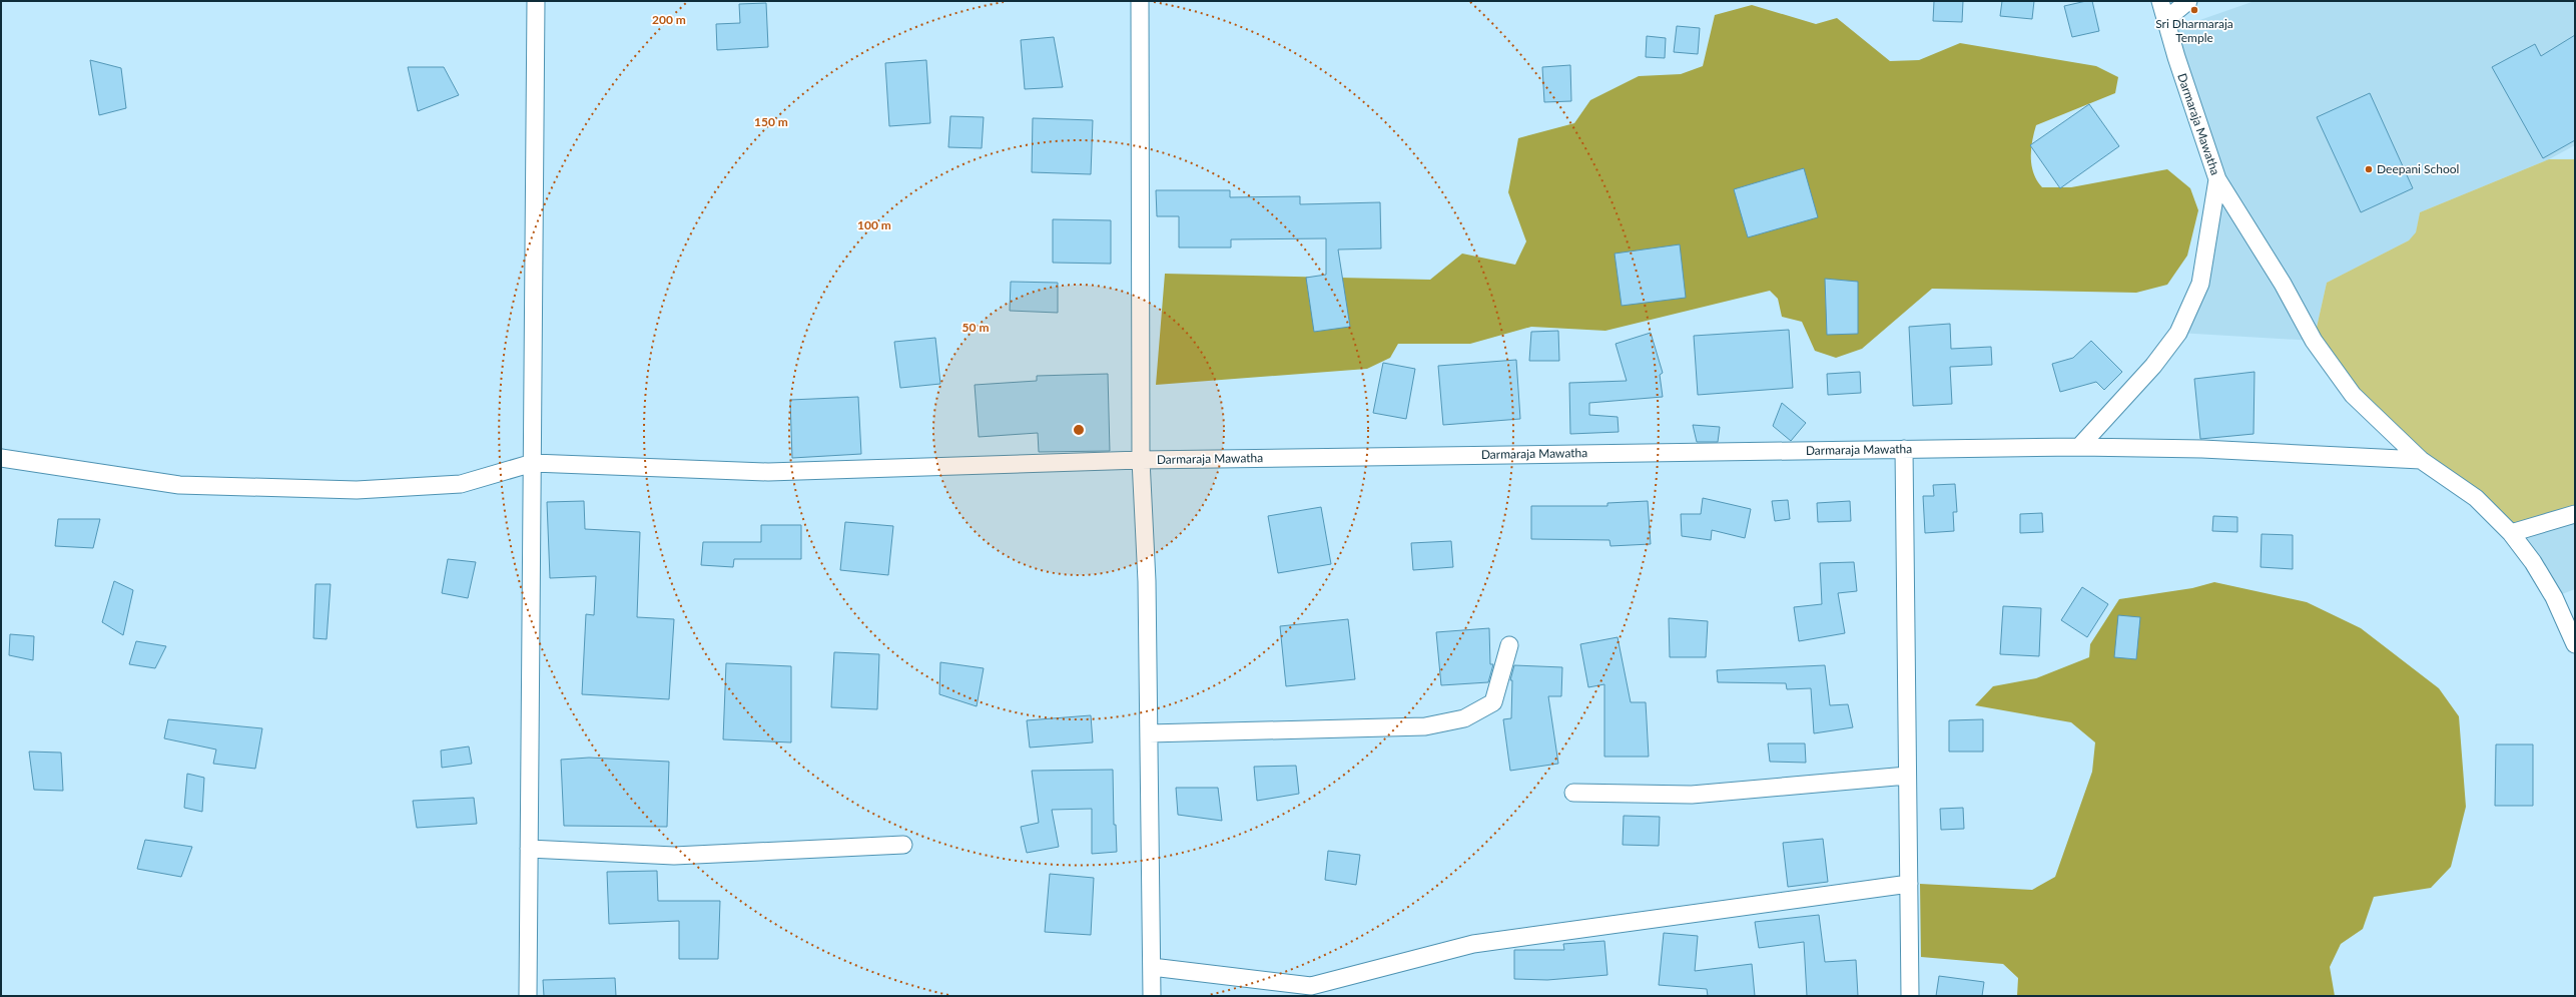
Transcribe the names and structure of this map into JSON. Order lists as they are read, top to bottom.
{
  "streets": {
    "street": ["Darmaraja Mawatha"]
  },
  "places": ["Sri Dharmaraja Temple", "Deepani School"],
  "rings": [
    "200 m",
    "150 m",
    "100 m",
    "50 m"
  ]
}
